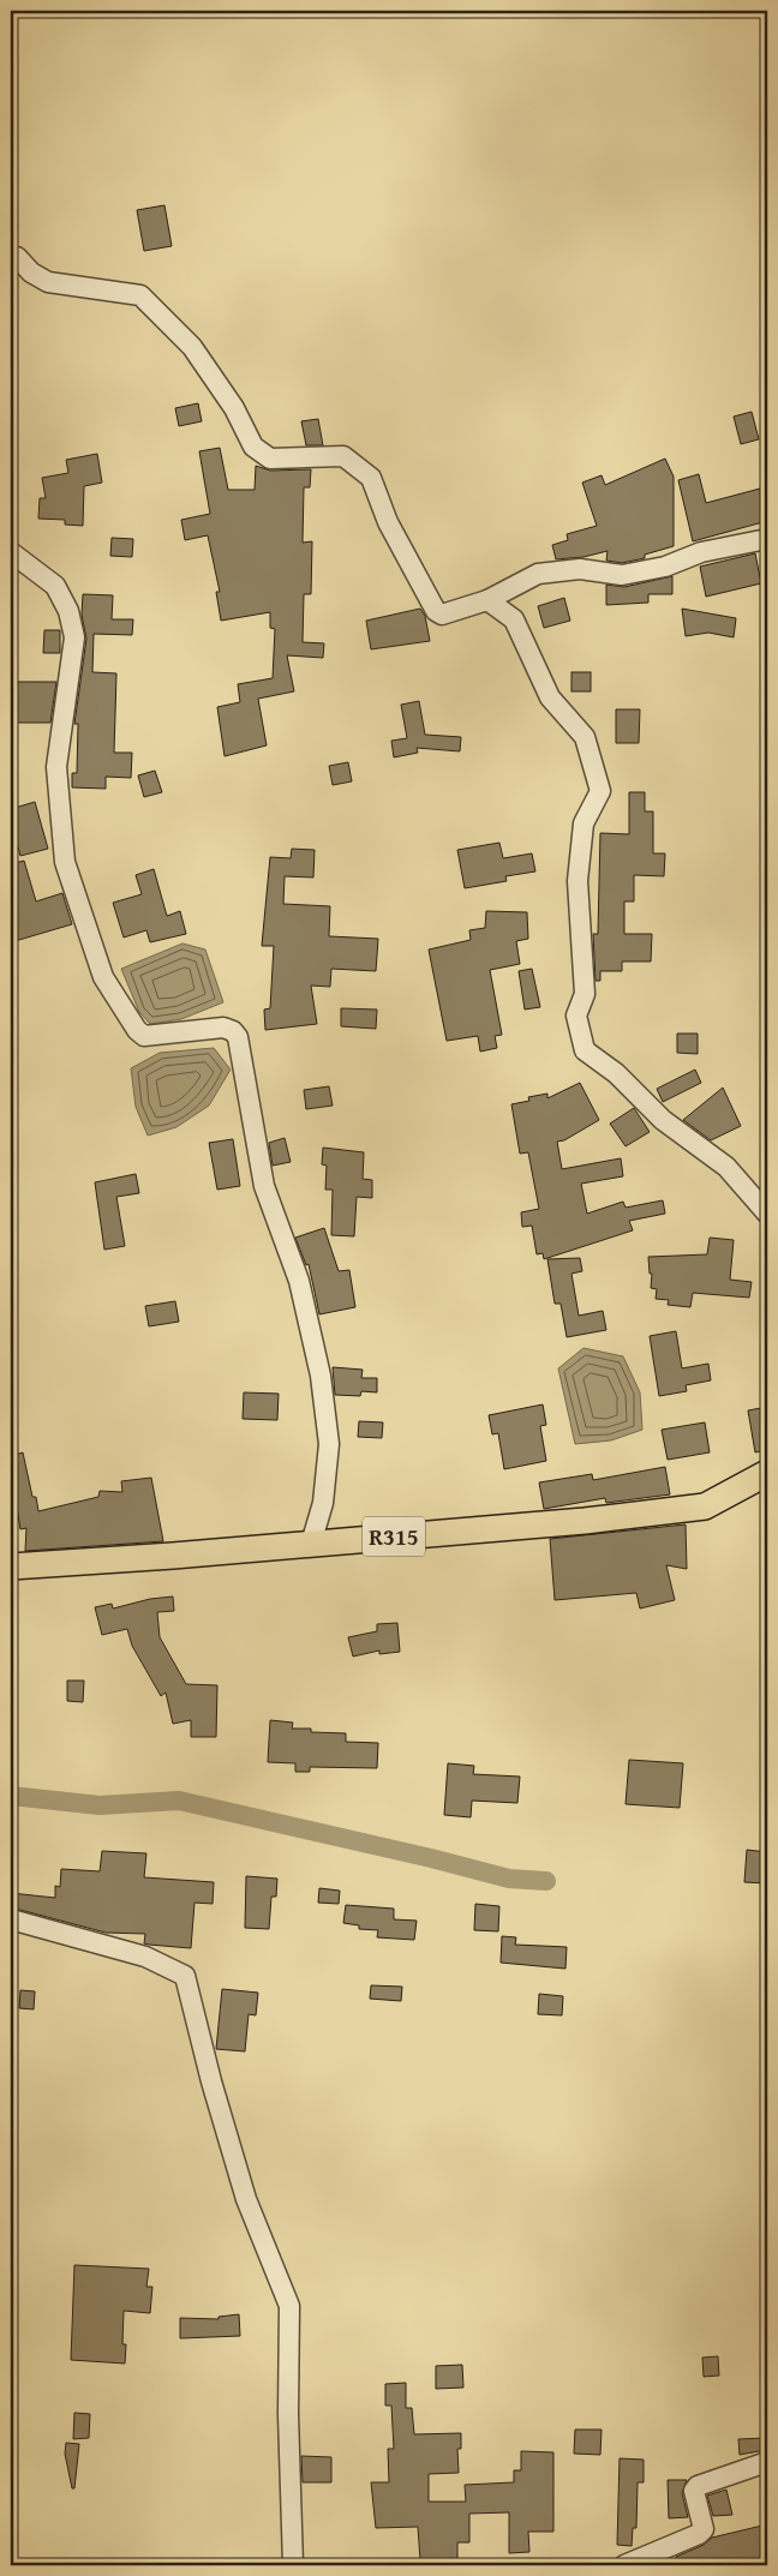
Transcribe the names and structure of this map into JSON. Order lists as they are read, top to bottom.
{
  "streets": {
    "main road": ["R315"]
  }
}
